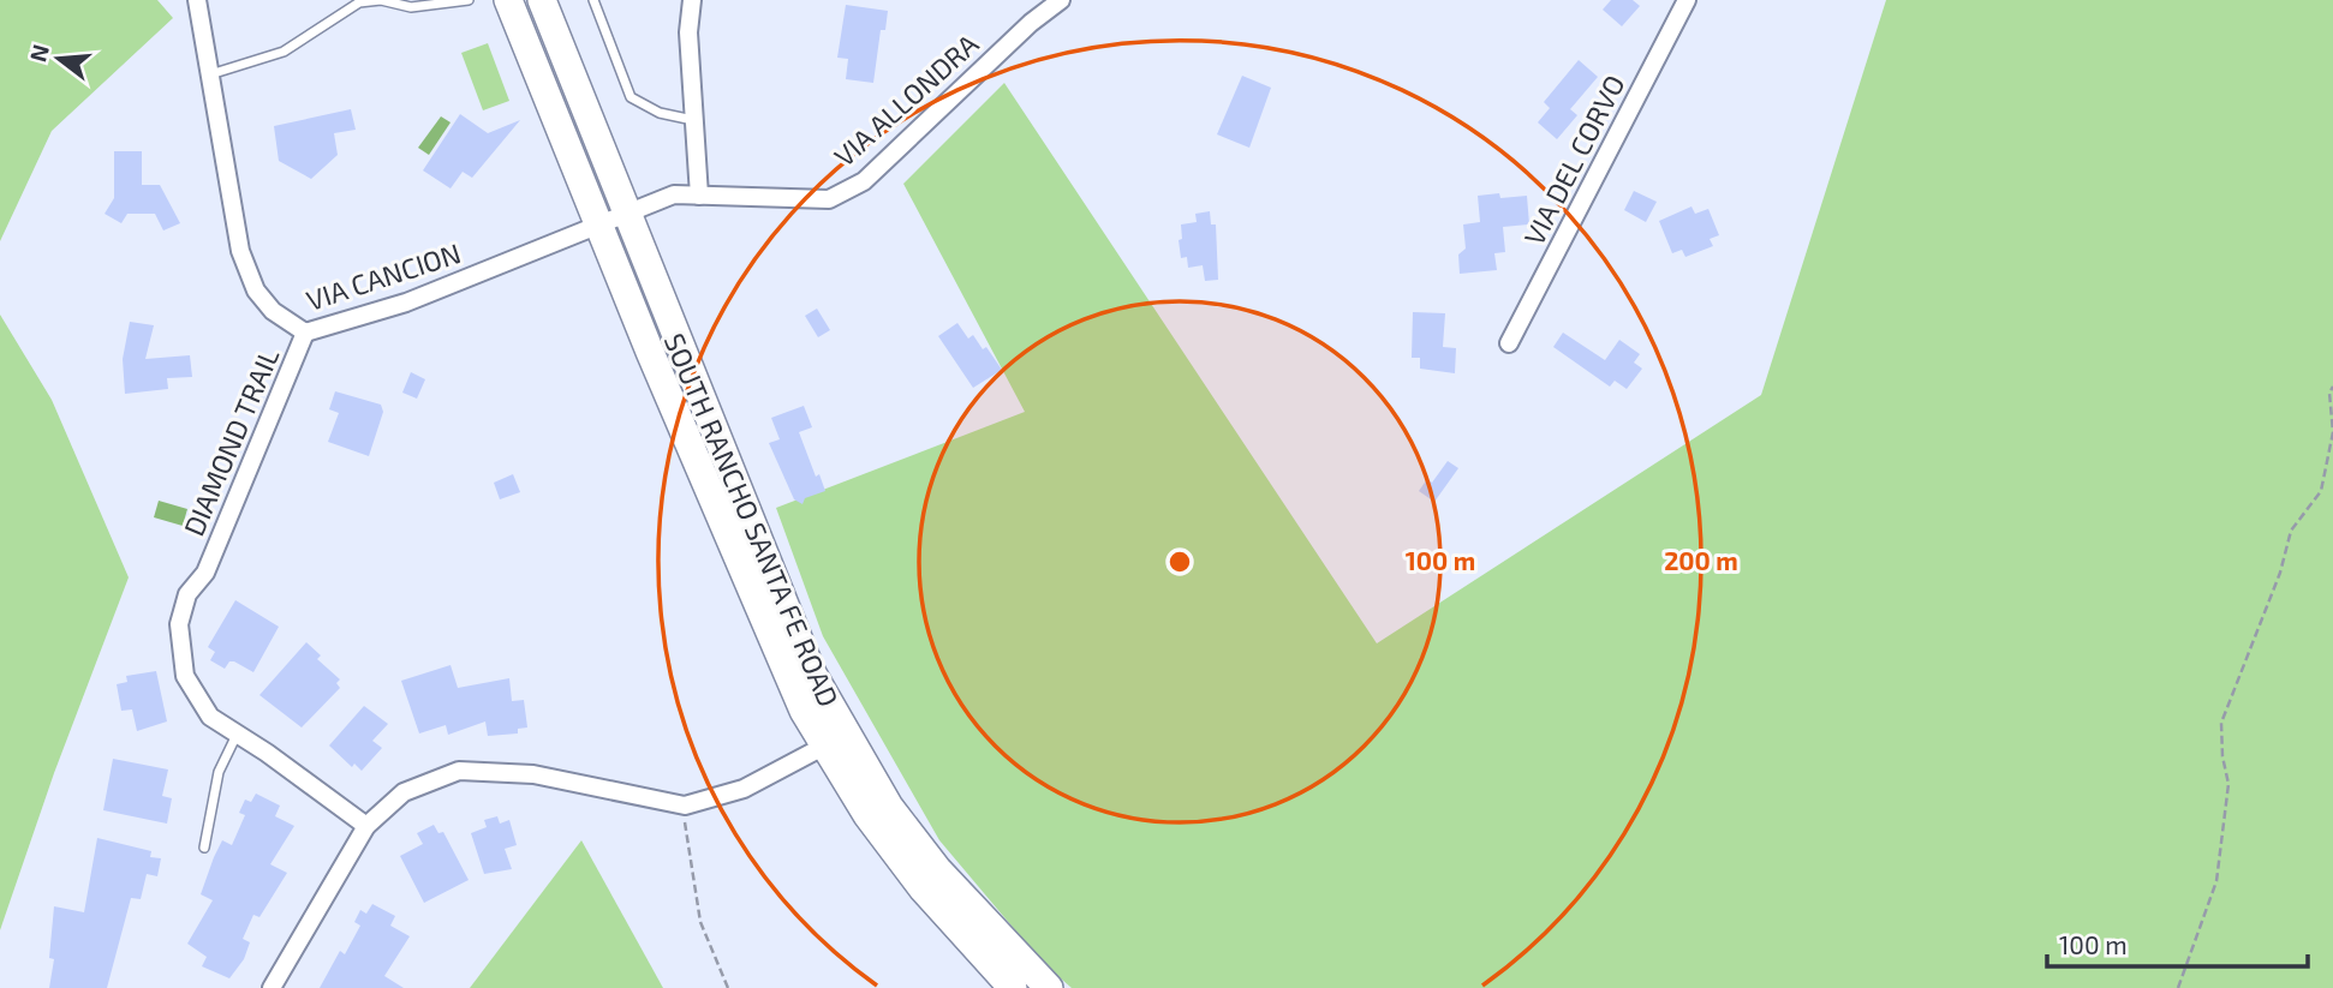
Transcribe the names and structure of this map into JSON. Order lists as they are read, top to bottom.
{
  "streets": {
    "main road": ["SOUTH RANCHO SANTA FE ROAD"],
    "street": [
      "VIA ALLONDRA",
      "VIA DEL CORVO",
      "VIA CANCION",
      "DIAMOND TRAIL"
    ]
  },
  "crossings": [
    ["VIA ALLONDRA", "VIA CANCION"],
    ["VIA ALLONDRA", "SOUTH RANCHO SANTA FE ROAD"],
    ["VIA CANCION", "DIAMOND TRAIL"],
    ["VIA CANCION", "SOUTH RANCHO SANTA FE ROAD"]
  ],
  "scale_bar": "100 m",
  "north": "left",
  "rings": ["100 m", "200 m"]
}
